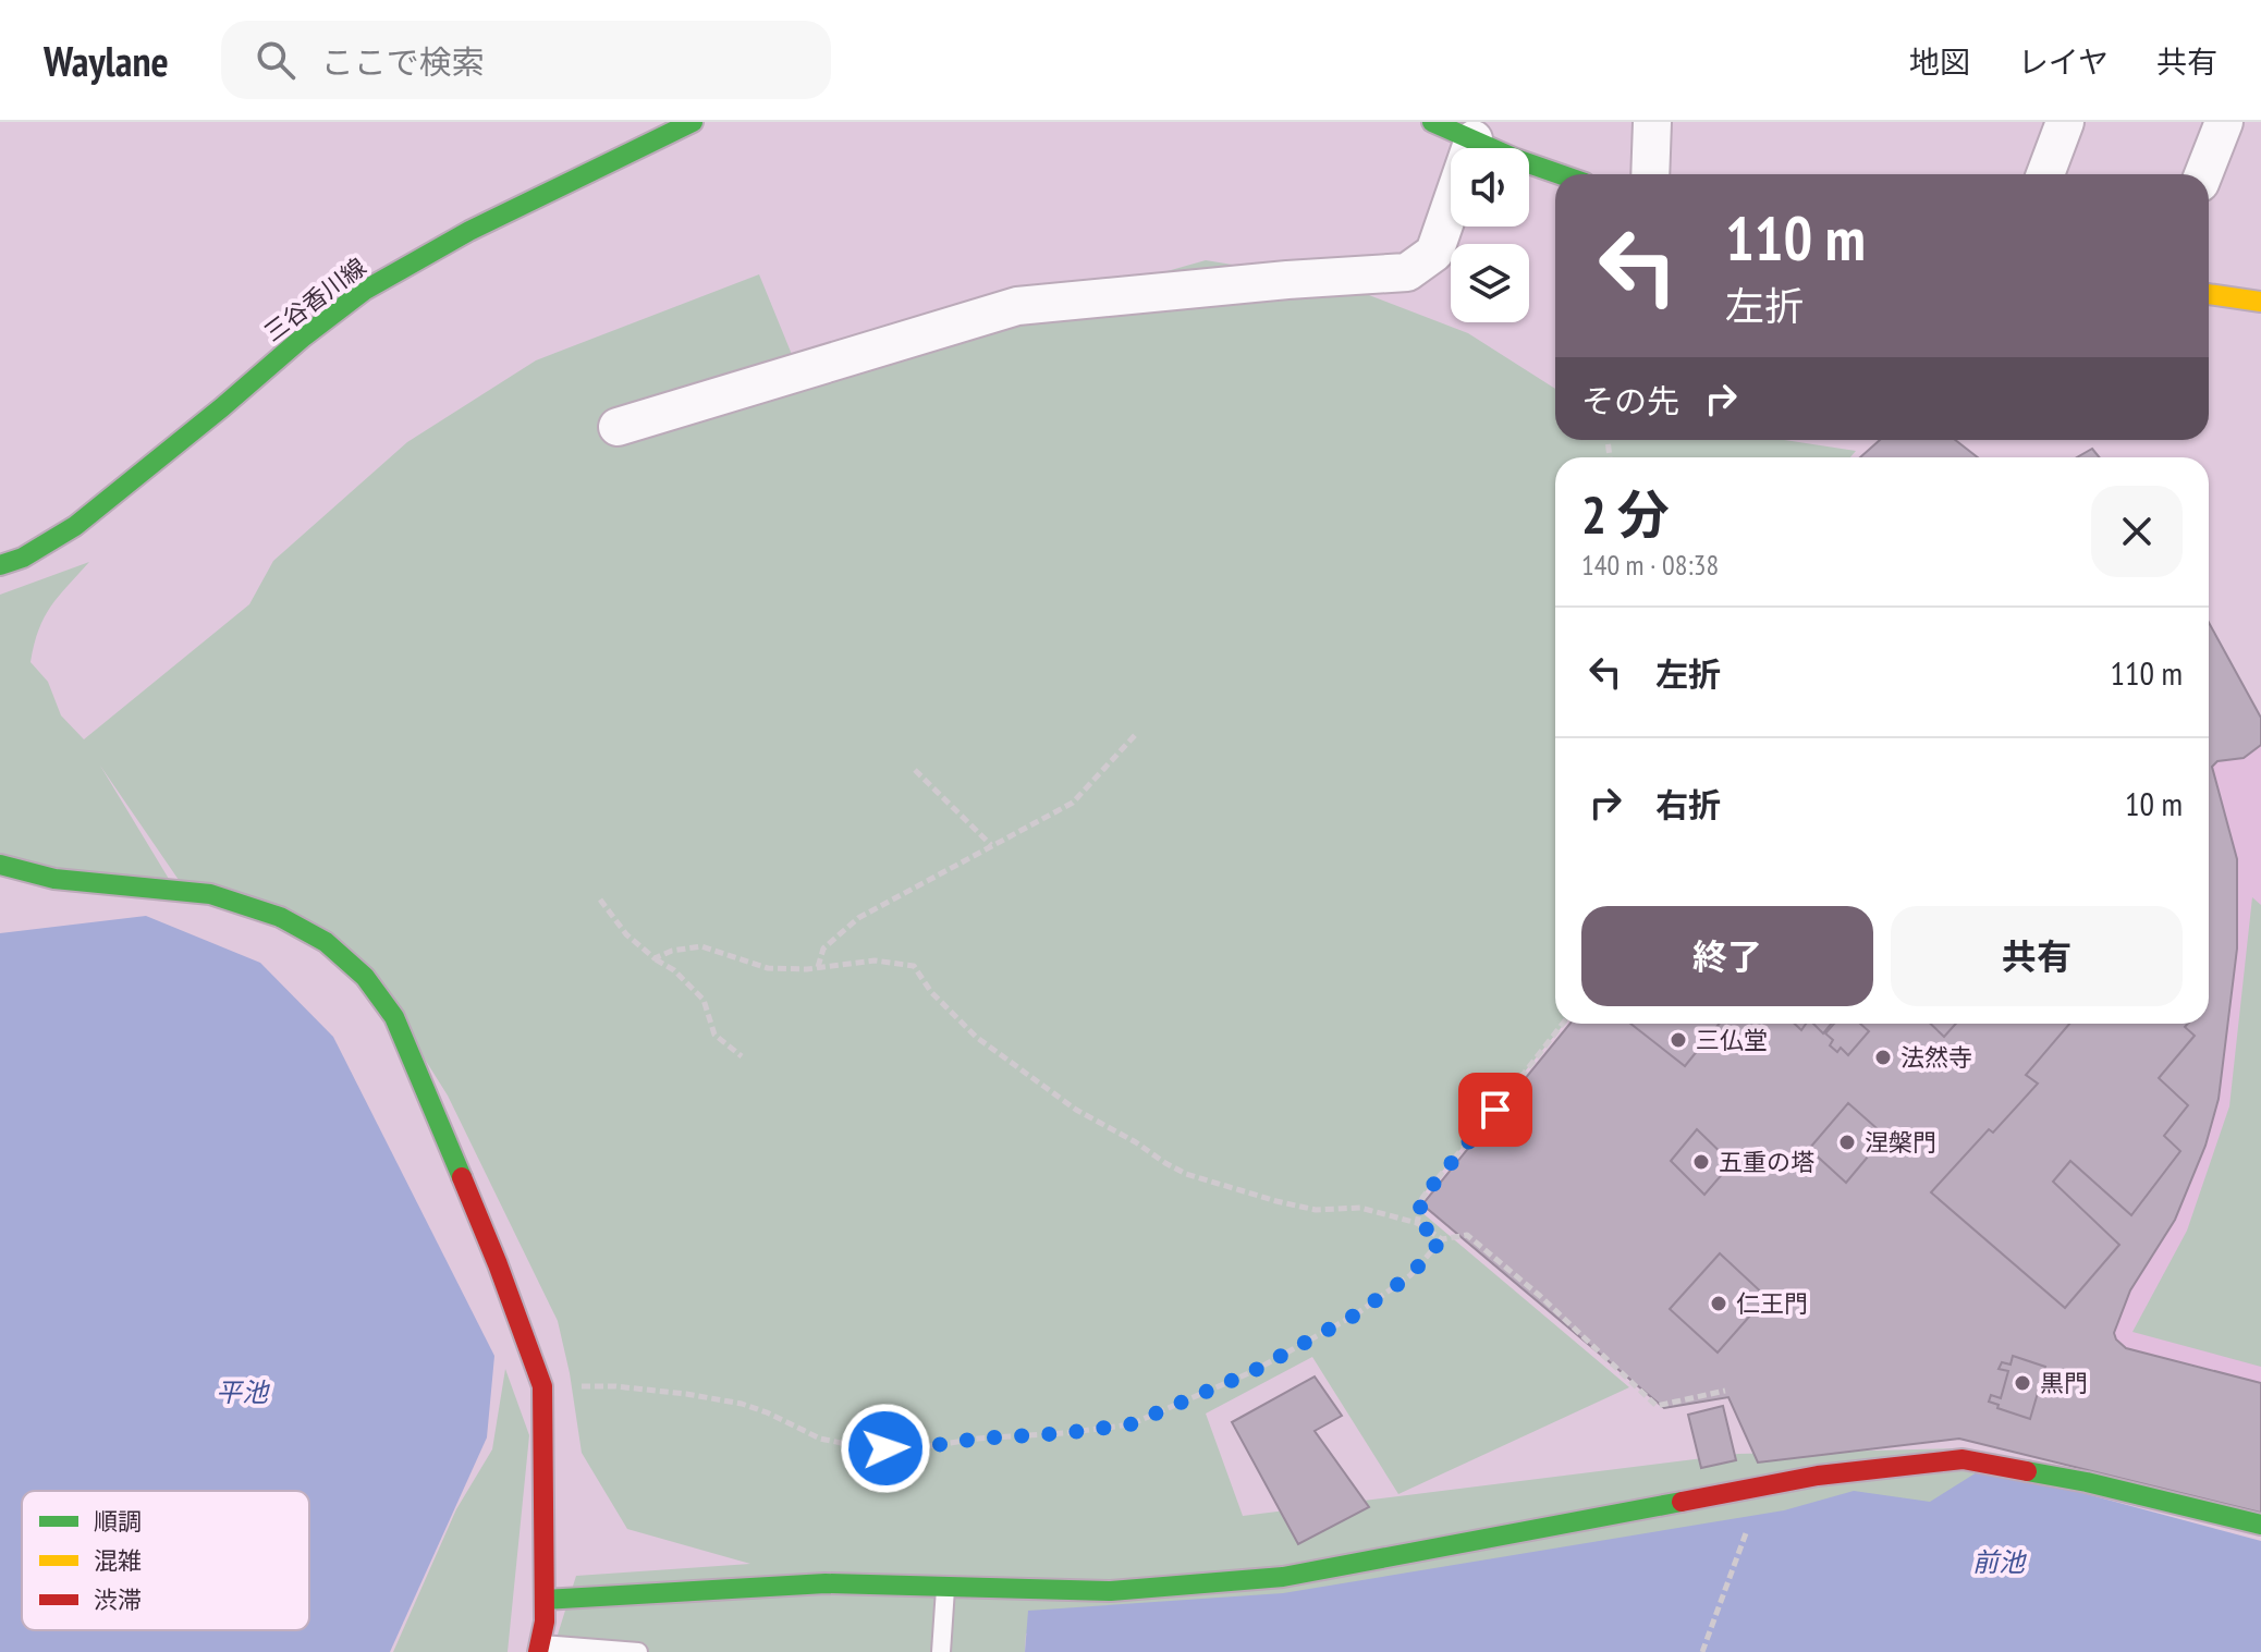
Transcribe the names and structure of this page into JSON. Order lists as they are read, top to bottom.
{
  "streets": {
    "street": ["三谷香川線"]
  },
  "water": ["平池", "前池"],
  "places": [
    "三仏堂",
    "法然寺",
    "涅槃門",
    "五重の塔",
    "仁王門",
    "黒門"
  ],
  "legend": ["順調", "混雑", "渋滞"],
  "page": {
    "header": "Waylane",
    "search": "ここで検索",
    "nav": ["地図", "レイヤ", "共有"],
    "turn": ["110 m", "左折"],
    "then": "その先",
    "heading": ["2 分", "140 m · 08:38"],
    "list": [
      {
        "name": "左折",
        "value": "110 m"
      },
      {
        "name": "右折",
        "value": "10 m"
      }
    ],
    "buttons": ["終了", "共有"]
  }
}
